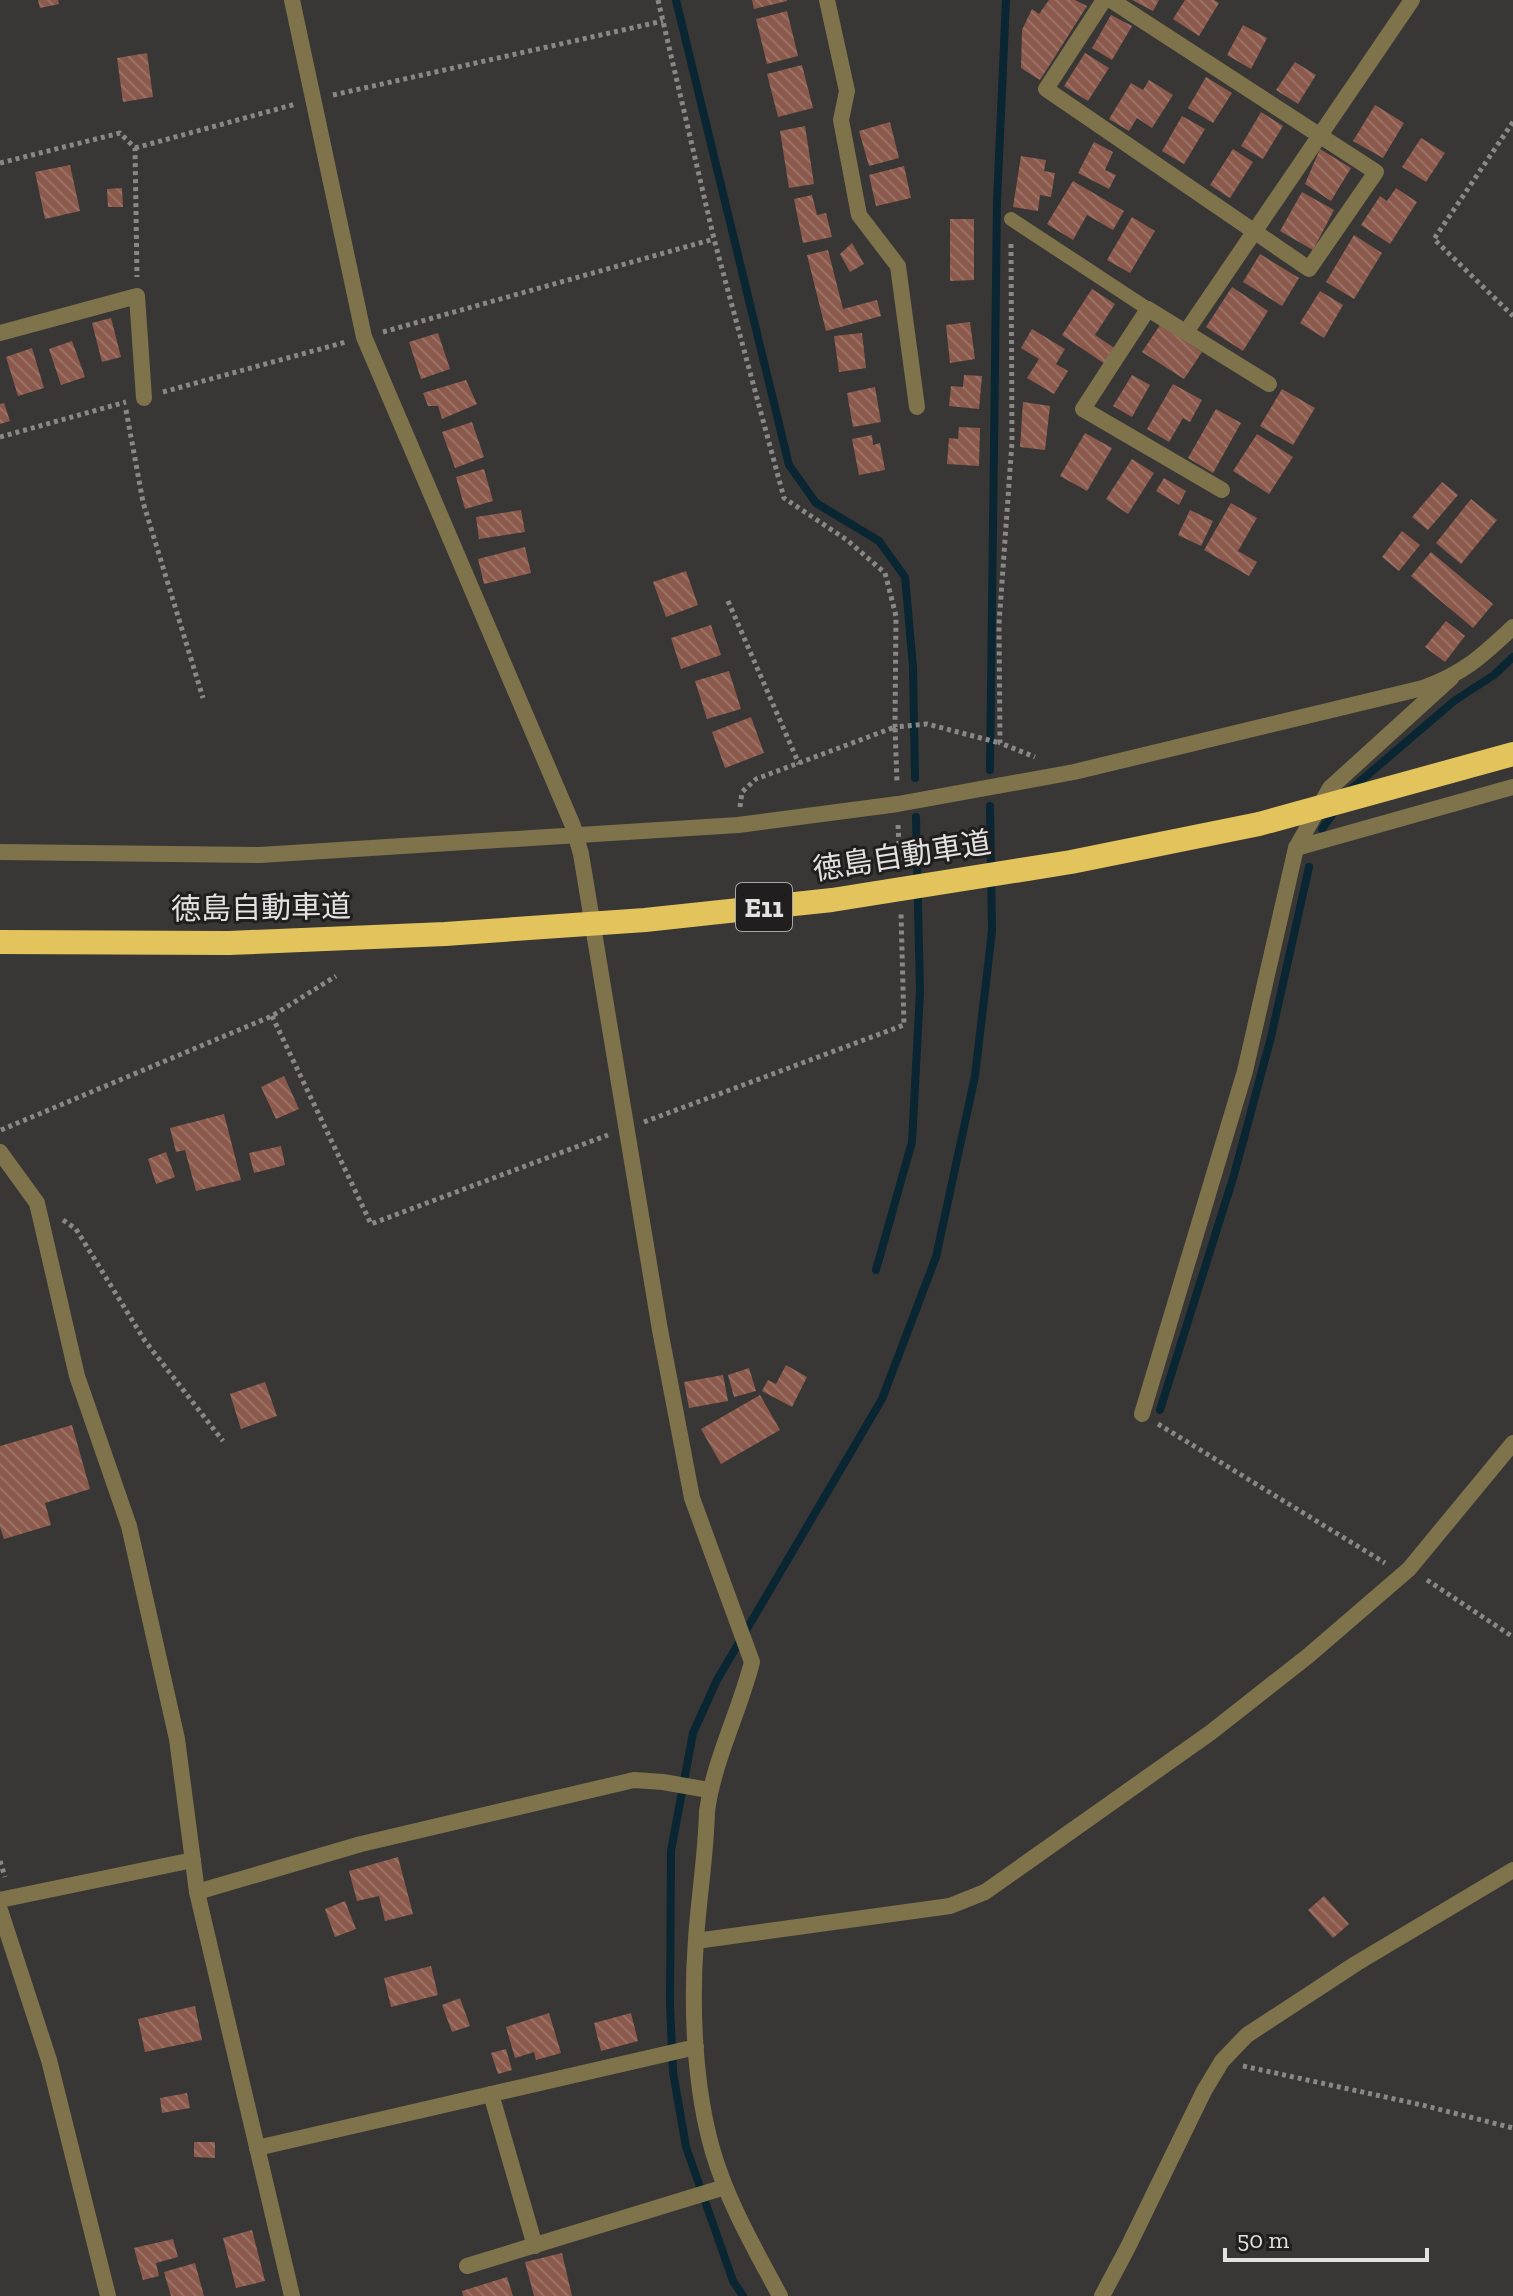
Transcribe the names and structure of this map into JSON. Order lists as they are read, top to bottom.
{
  "streets": {
    "highway": ["徳島自動車道", "E11"]
  },
  "scale_bar": "50 m"
}
